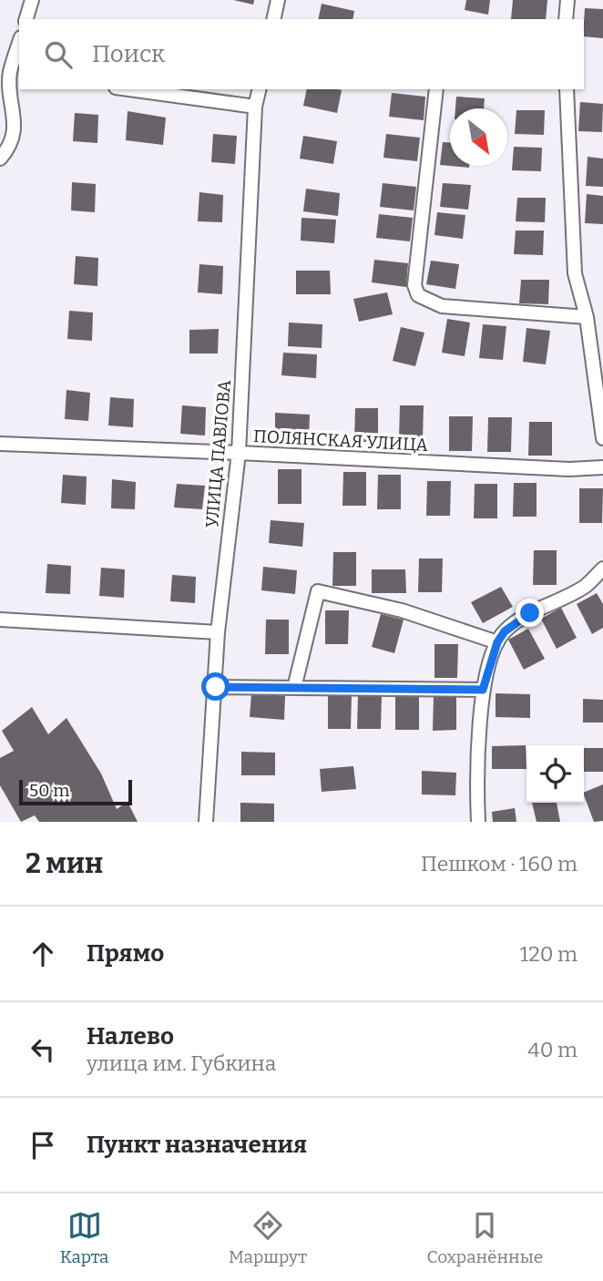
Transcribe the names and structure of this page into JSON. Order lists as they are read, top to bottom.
{
  "streets": {
    "street": ["ПОЛЯНСКАЯ УЛИЦА", "УЛИЦА ПАВЛОВА"]
  },
  "crossings": [
    ["ПОЛЯНСКАЯ УЛИЦА", "УЛИЦА ПАВЛОВА"]
  ],
  "scale_bar": "50 m",
  "north": "bottom right",
  "page": {
    "search": "Поиск",
    "scale": "50 m",
    "heading": ["2 мин", "Пешком · 160 m"],
    "list": [
      ["Прямо", "120 m"],
      ["Налево", "улица им. Губкина", "40 m"],
      "Пункт назначения"
    ],
    "nav": ["Карта", "Маршрут", "Сохранённые"]
  }
}
